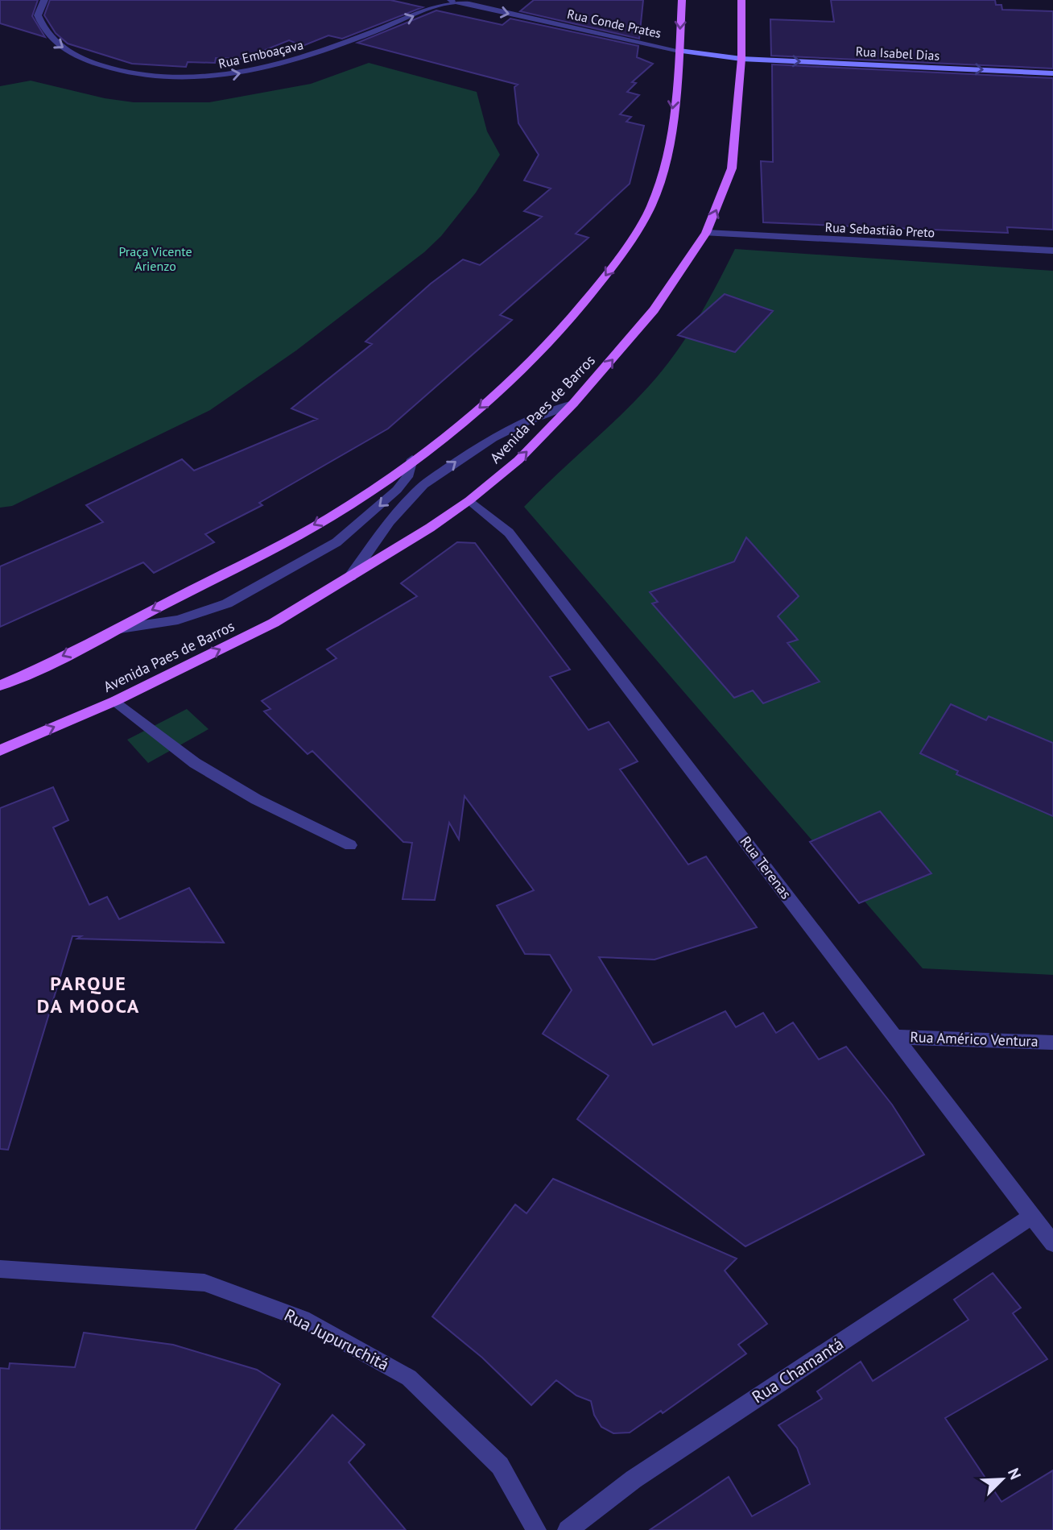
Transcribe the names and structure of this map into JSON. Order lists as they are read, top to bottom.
{
  "streets": {
    "main road": ["Rua Conde Prates", "Rua Isabel Dias", "Avenida Paes de Barros"],
    "street": [
      "Rua Emboaçava",
      "Rua Sebastião Preto",
      "Rua Terenas",
      "Rua Américo Ventura",
      "Rua Jupuruchitá",
      "Rua Chamantá"
    ]
  },
  "crossings": [
    ["Rua Conde Prates", "Rua Isabel Dias"],
    ["Rua Conde Prates", "Rua Emboaçava"],
    ["Rua Conde Prates", "Avenida Paes de Barros"],
    ["Rua Isabel Dias", "Avenida Paes de Barros"],
    ["Rua Sebastião Preto", "Avenida Paes de Barros"],
    ["Avenida Paes de Barros", "Rua Terenas"],
    ["Rua Terenas", "Rua Américo Ventura"],
    ["Rua Terenas", "Rua Chamantá"]
  ],
  "one_way": ["Rua Conde Prates", "Rua Isabel Dias", "Rua Emboaçava"],
  "districts": ["PARQUE DA MOOCA"],
  "parks": ["Praça Vicente Arienzo"],
  "north": "top right"
}
